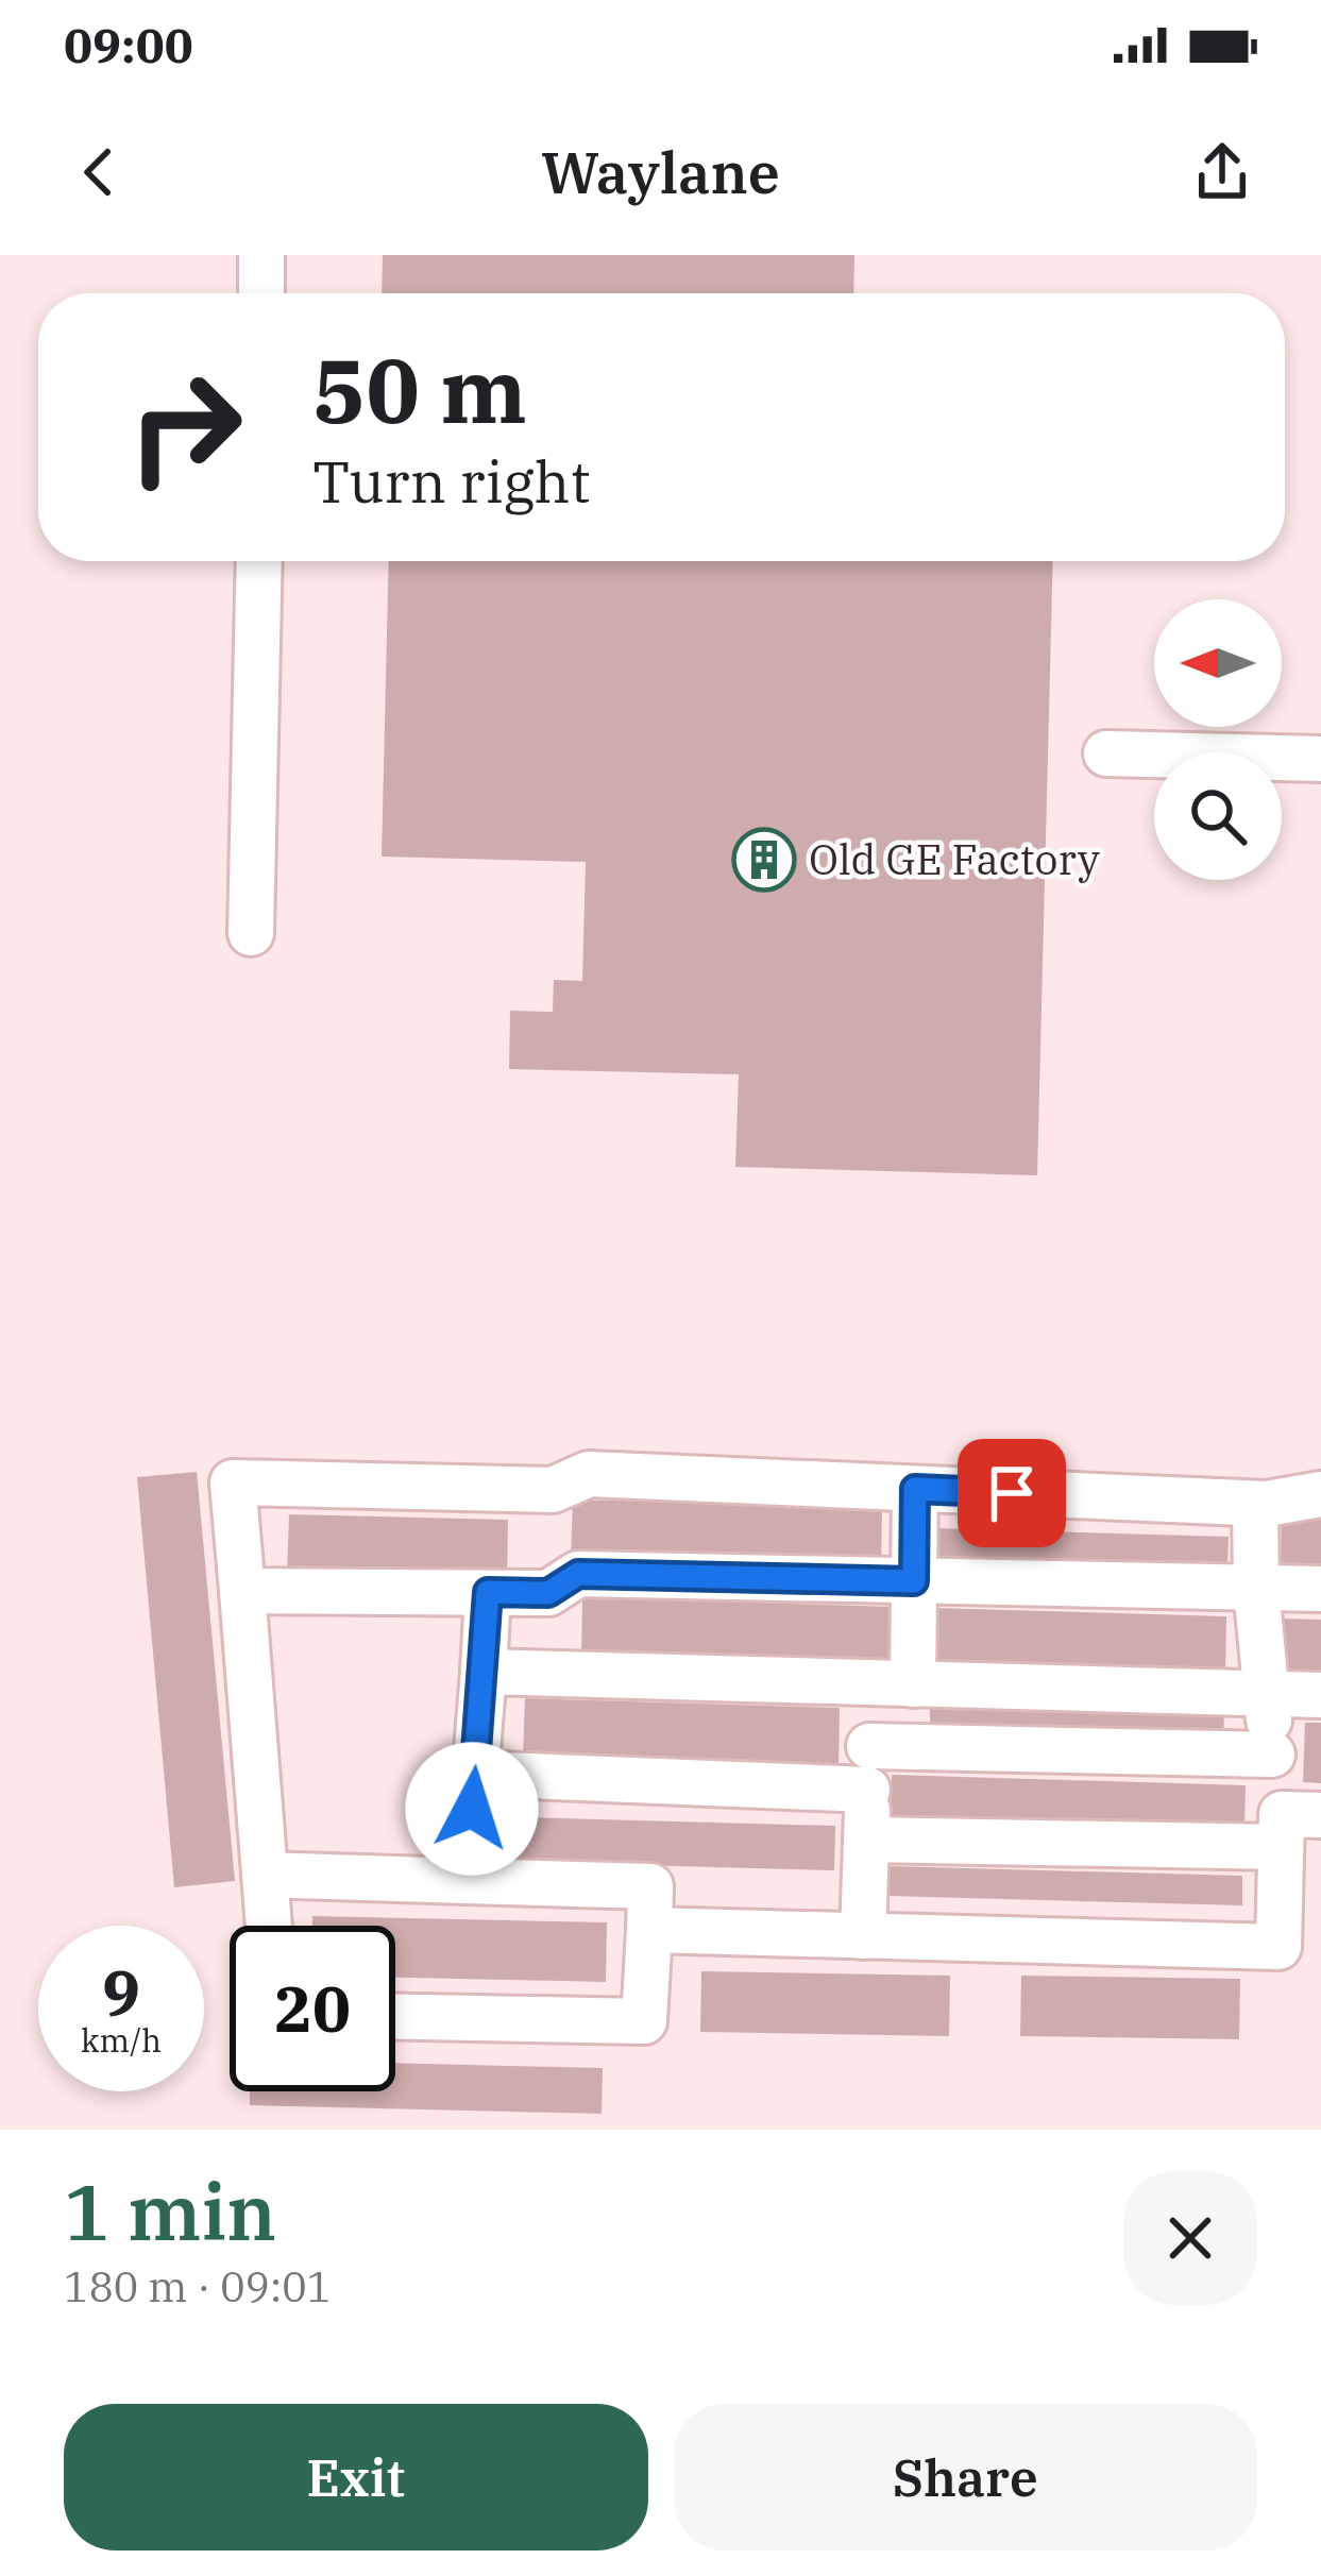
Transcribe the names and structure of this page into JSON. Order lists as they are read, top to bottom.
{
  "places": {
    "building": ["Old GE Factory"]
  },
  "north": "left",
  "page": {
    "status": "09:00",
    "header": "Waylane",
    "turn": ["50 m", "Turn right"],
    "speed": "9 km/h",
    "limit": "20",
    "heading": ["1 min", "180 m · 09:01"],
    "buttons": ["Exit", "Share"]
  }
}
